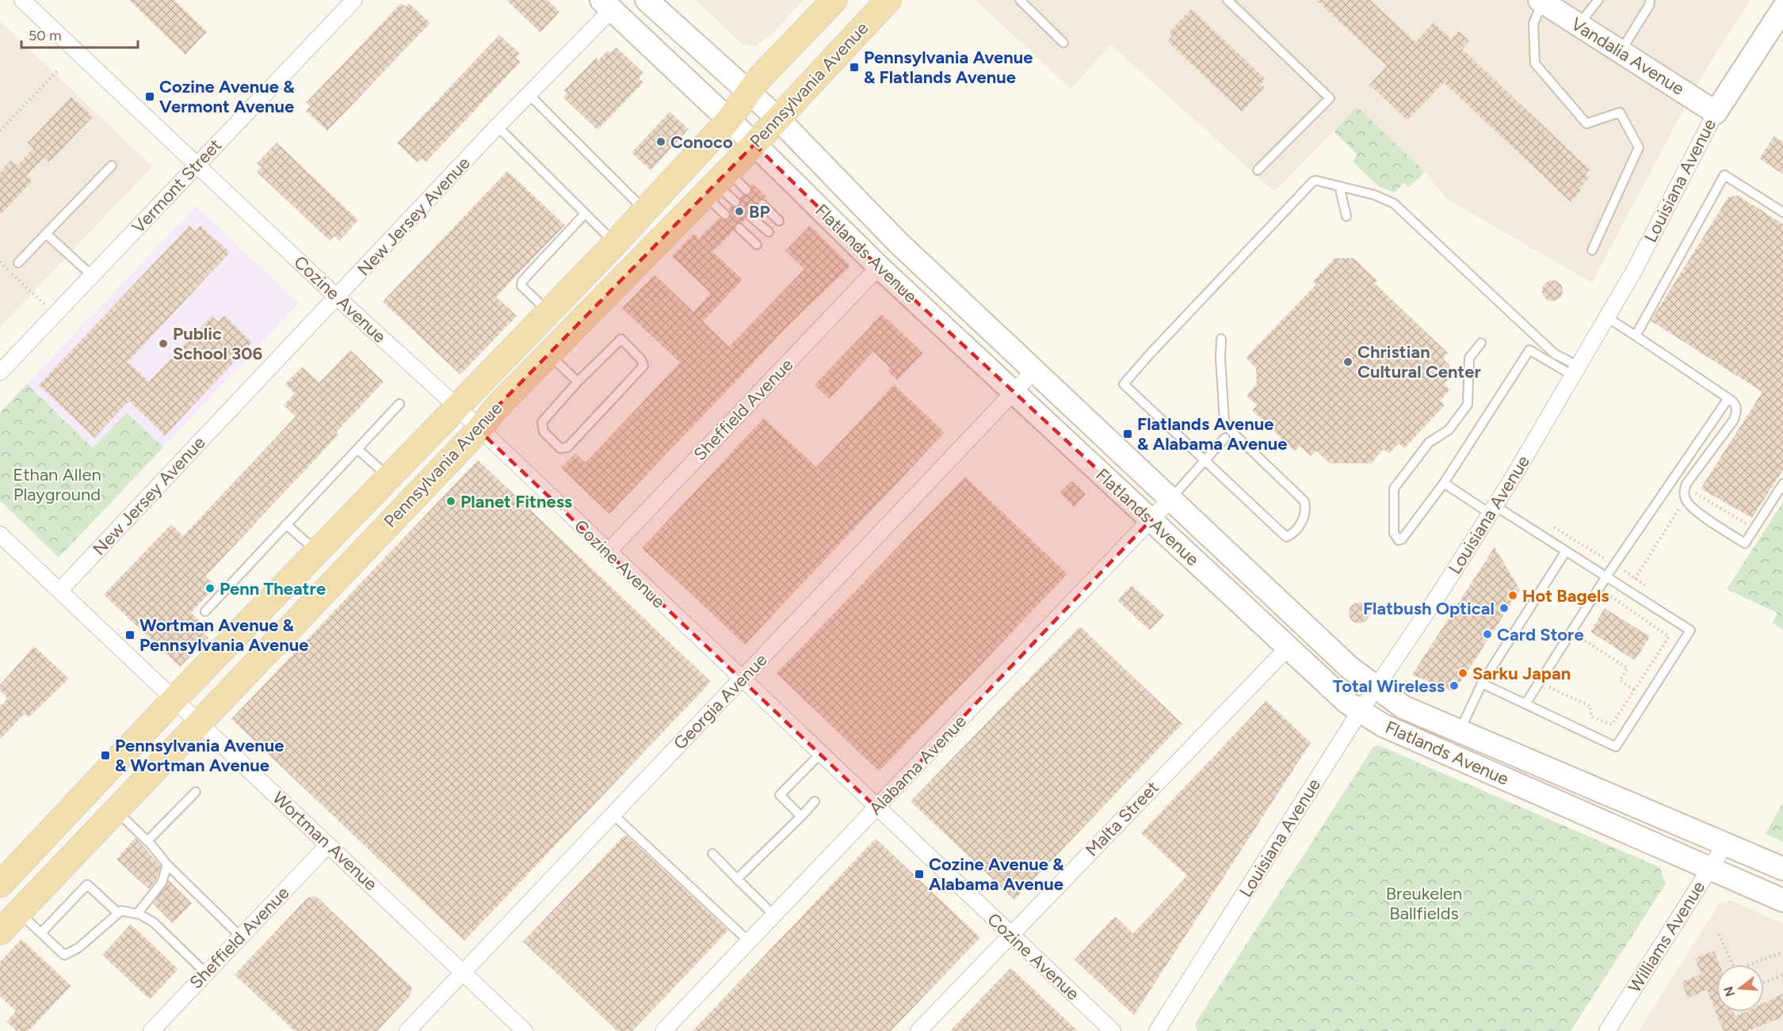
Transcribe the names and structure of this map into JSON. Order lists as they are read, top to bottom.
{
  "streets": {
    "main road": [
      "Vandalia Avenue",
      "Pennsylvania Avenue",
      "Louisiana Avenue",
      "Flatlands Avenue"
    ],
    "street": [
      "Vermont Street",
      "New Jersey Avenue",
      "Cozine Avenue",
      "Sheffield Avenue",
      "Georgia Avenue",
      "Alabama Avenue",
      "Malta Street",
      "Wortman Avenue",
      "Williams Avenue"
    ]
  },
  "crossings": [
    ["Vandalia Avenue", "Louisiana Avenue"],
    ["Pennsylvania Avenue", "Flatlands Avenue"],
    ["Pennsylvania Avenue", "Cozine Avenue"],
    ["Pennsylvania Avenue", "Wortman Avenue"],
    ["Louisiana Avenue", "Flatlands Avenue"],
    ["Vermont Street", "Cozine Avenue"],
    ["New Jersey Avenue", "Flatlands Avenue"],
    ["New Jersey Avenue", "Cozine Avenue"],
    ["New Jersey Avenue", "Wortman Avenue"],
    ["Flatlands Avenue", "Sheffield Avenue"],
    ["Flatlands Avenue", "Georgia Avenue"],
    ["Flatlands Avenue", "Alabama Avenue"],
    ["Flatlands Avenue", "Malta Street"],
    ["Flatlands Avenue", "Williams Avenue"],
    ["Cozine Avenue", "Sheffield Avenue"],
    ["Cozine Avenue", "Georgia Avenue"],
    ["Cozine Avenue", "Alabama Avenue"],
    ["Cozine Avenue", "Malta Street"],
    ["Sheffield Avenue", "Wortman Avenue"],
    ["Georgia Avenue", "Wortman Avenue"]
  ],
  "parks": ["Ethan Allen Playground", "Breukelen Ballfields"],
  "places": {
    "transit": [
      "Pennsylvania Avenue & Flatlands Avenue",
      "Cozine Avenue & Vermont Avenue",
      "Flatlands Avenue & Alabama Avenue",
      "Wortman Avenue & Pennsylvania Avenue",
      "Pennsylvania Avenue & Wortman Avenue",
      "Cozine Avenue & Alabama Avenue"
    ],
    "other": [
      "Conoco",
      "BP",
      "Public School 306",
      "Christian Cultural Center",
      "Planet Fitness",
      "Penn Theatre",
      "Hot Bagels",
      "Flatbush Optical",
      "Card Store",
      "Sarku Japan",
      "Total Wireless"
    ]
  },
  "scale_bar": "50 m",
  "north": "left"
}
